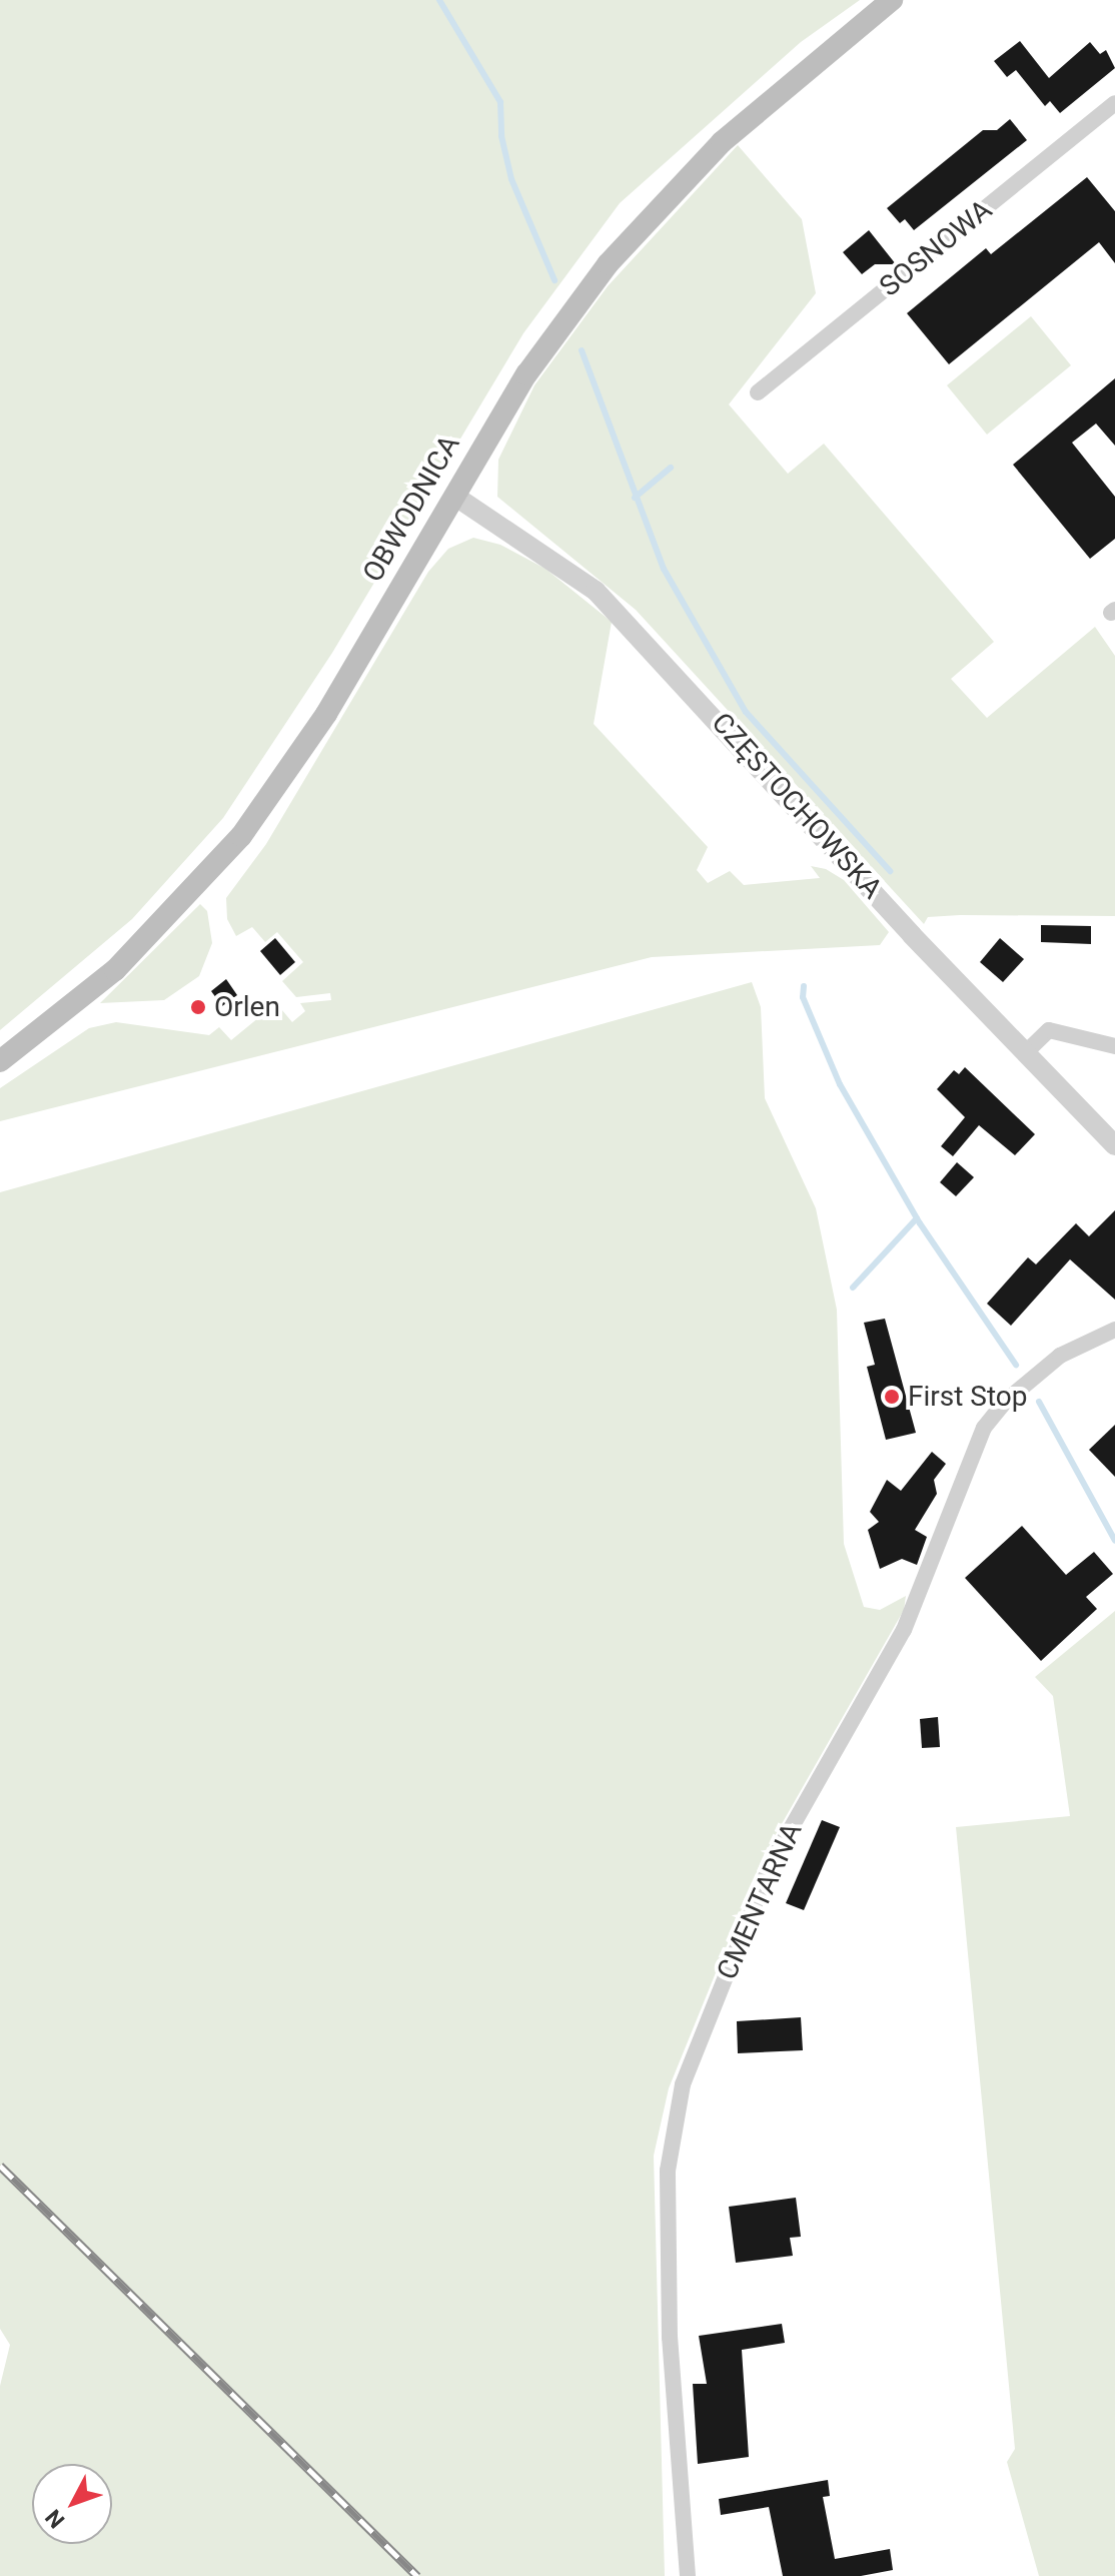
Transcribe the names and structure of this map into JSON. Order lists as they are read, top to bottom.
{
  "streets": {
    "main road": ["OBWODNICA"],
    "street": ["SOSNOWA", "CZĘSTOCHOWSKA", "CMENTARNA"]
  },
  "crossings": [
    ["OBWODNICA", "CZĘSTOCHOWSKA"]
  ],
  "places": ["Orlen", "First Stop"],
  "north": "bottom left"
}
